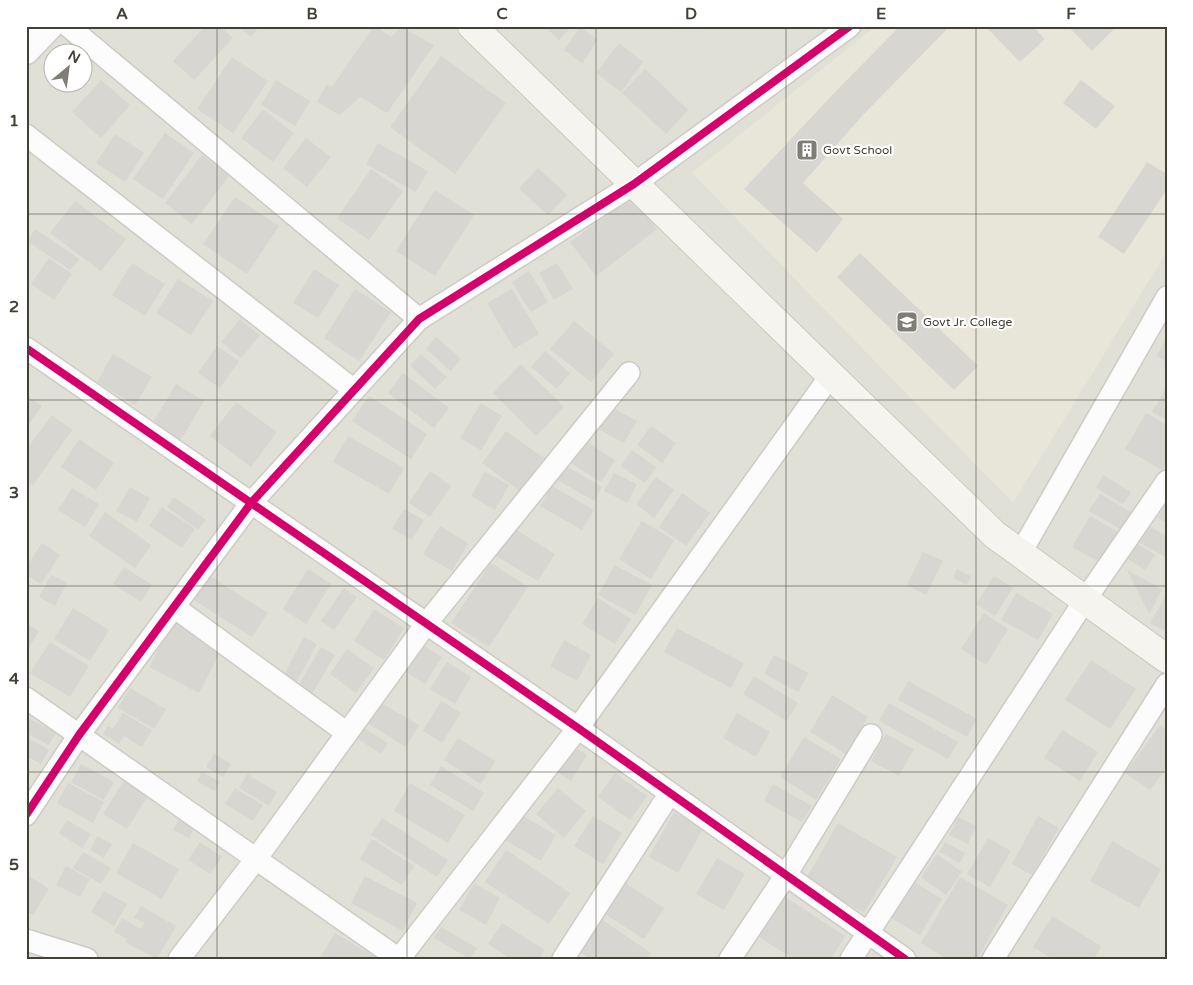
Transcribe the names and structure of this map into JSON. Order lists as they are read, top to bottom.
{
  "places": {
    "building": ["Govt School"],
    "school or university": ["Govt Jr. College"]
  },
  "north": "top right",
  "grid": {
    "columns": [
      "A",
      "B",
      "C",
      "D",
      "E",
      "F"
    ],
    "rows": [
      "1",
      "2",
      "3",
      "4",
      "5"
    ]
  }
}
